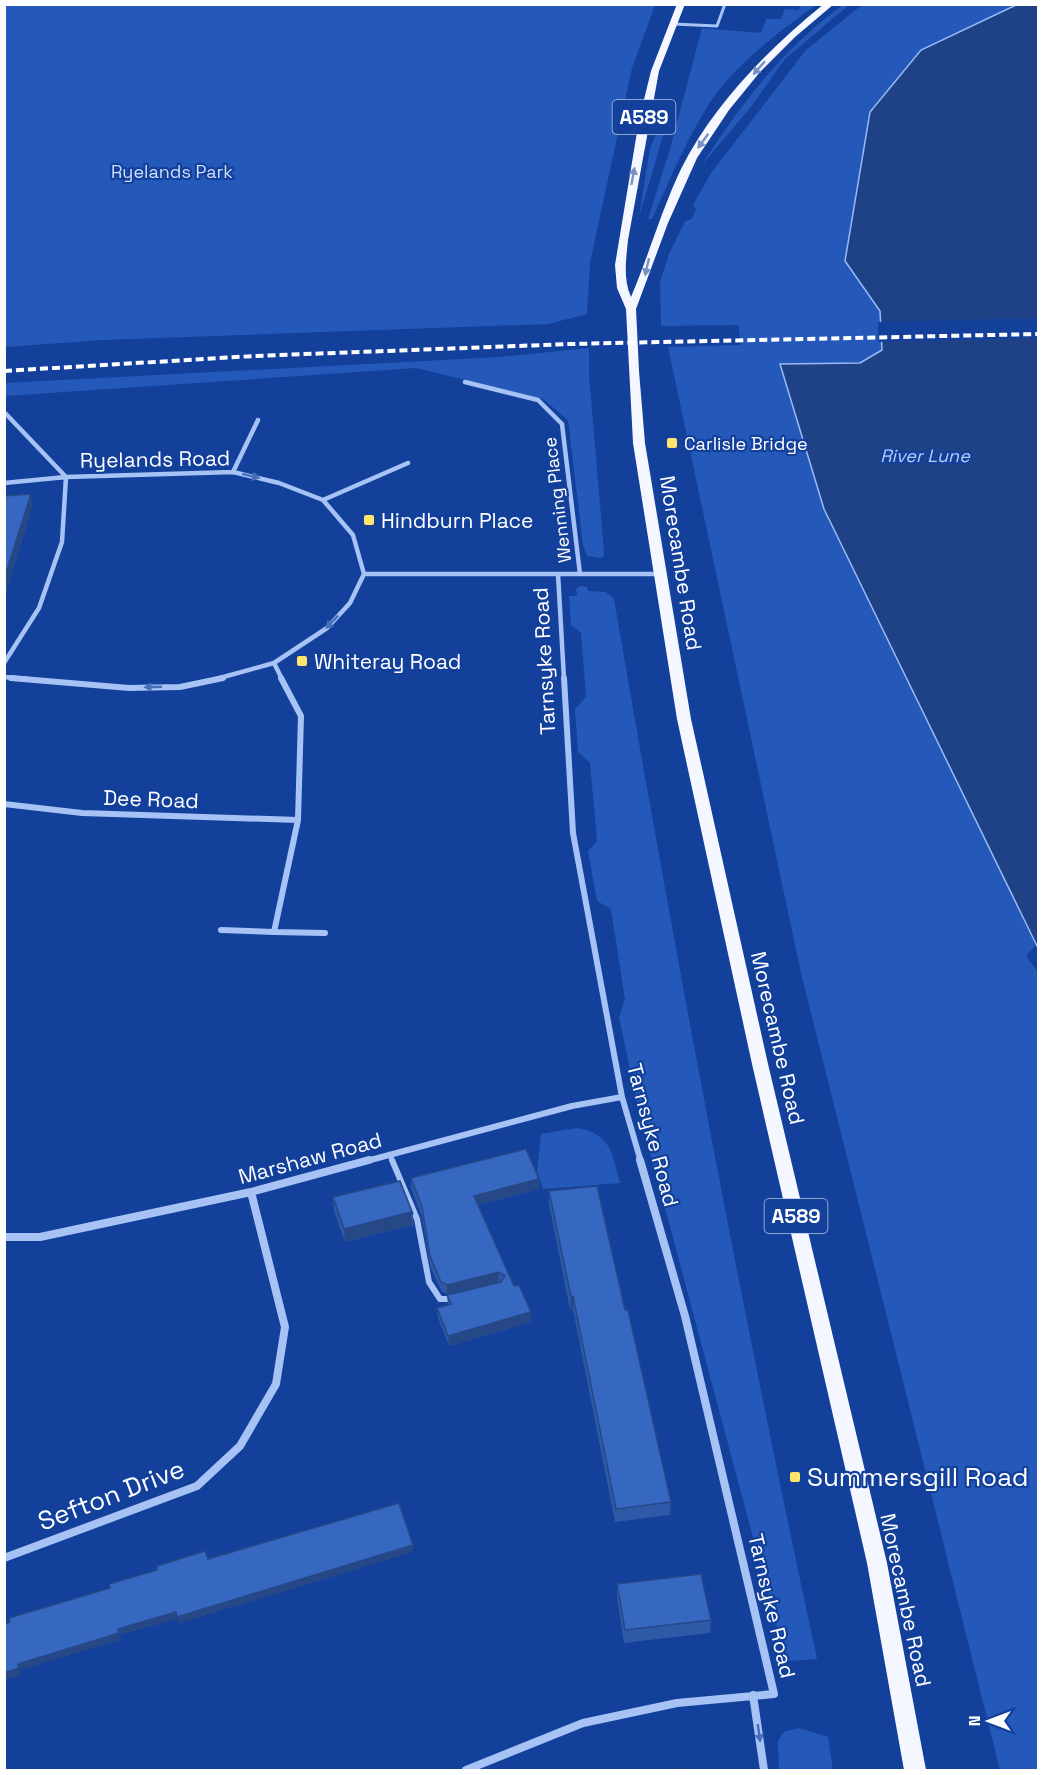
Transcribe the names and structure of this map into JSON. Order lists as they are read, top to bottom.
{
  "streets": {
    "main road": ["A589", "Morecambe Road"],
    "street": [
      "Ryelands Road",
      "Wenning Place",
      "Tarnsyke Road",
      "Dee Road",
      "Marshaw Road",
      "Sefton Drive"
    ]
  },
  "crossings": [
    ["Tarnsyke Road", "Marshaw Road"],
    ["Marshaw Road", "Sefton Drive"]
  ],
  "water": ["River Lune"],
  "parks": ["Ryelands Park"],
  "places": {
    "transit": [
      "Carlisle Bridge",
      "Hindburn Place",
      "Whiteray Road",
      "Summersgill Road"
    ]
  },
  "north": "left"
}
